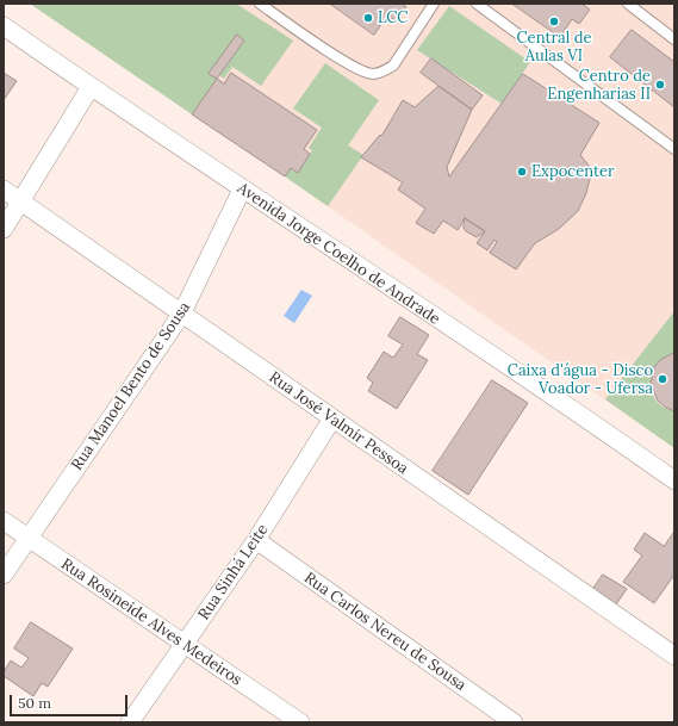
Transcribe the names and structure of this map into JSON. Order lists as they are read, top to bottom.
{
  "streets": {
    "street": [
      "Avenida Jorge Coelho de Andrade",
      "Rua Manoel Bento de Sousa",
      "Rua José Valmir Pessoa",
      "Rua Sinhá Leite",
      "Rua Rosineide Alves Medeiros",
      "Rua Carlos Nereu de Sousa"
    ]
  },
  "crossings": [
    ["Avenida Jorge Coelho de Andrade", "Rua Manoel Bento de Sousa"],
    ["Rua Manoel Bento de Sousa", "Rua José Valmir Pessoa"],
    ["Rua Manoel Bento de Sousa", "Rua Rosineide Alves Medeiros"],
    ["Rua José Valmir Pessoa", "Rua Sinhá Leite"],
    ["Rua Sinhá Leite", "Rua Rosineide Alves Medeiros"],
    ["Rua Sinhá Leite", "Rua Carlos Nereu de Sousa"]
  ],
  "places": [
    "LCC",
    "Central de Aulas VI",
    "Centro de Engenharias II",
    "Expocenter",
    "Caixa d'água - Disco Voador - Ufersa"
  ],
  "scale_bar": "50 m"
}
